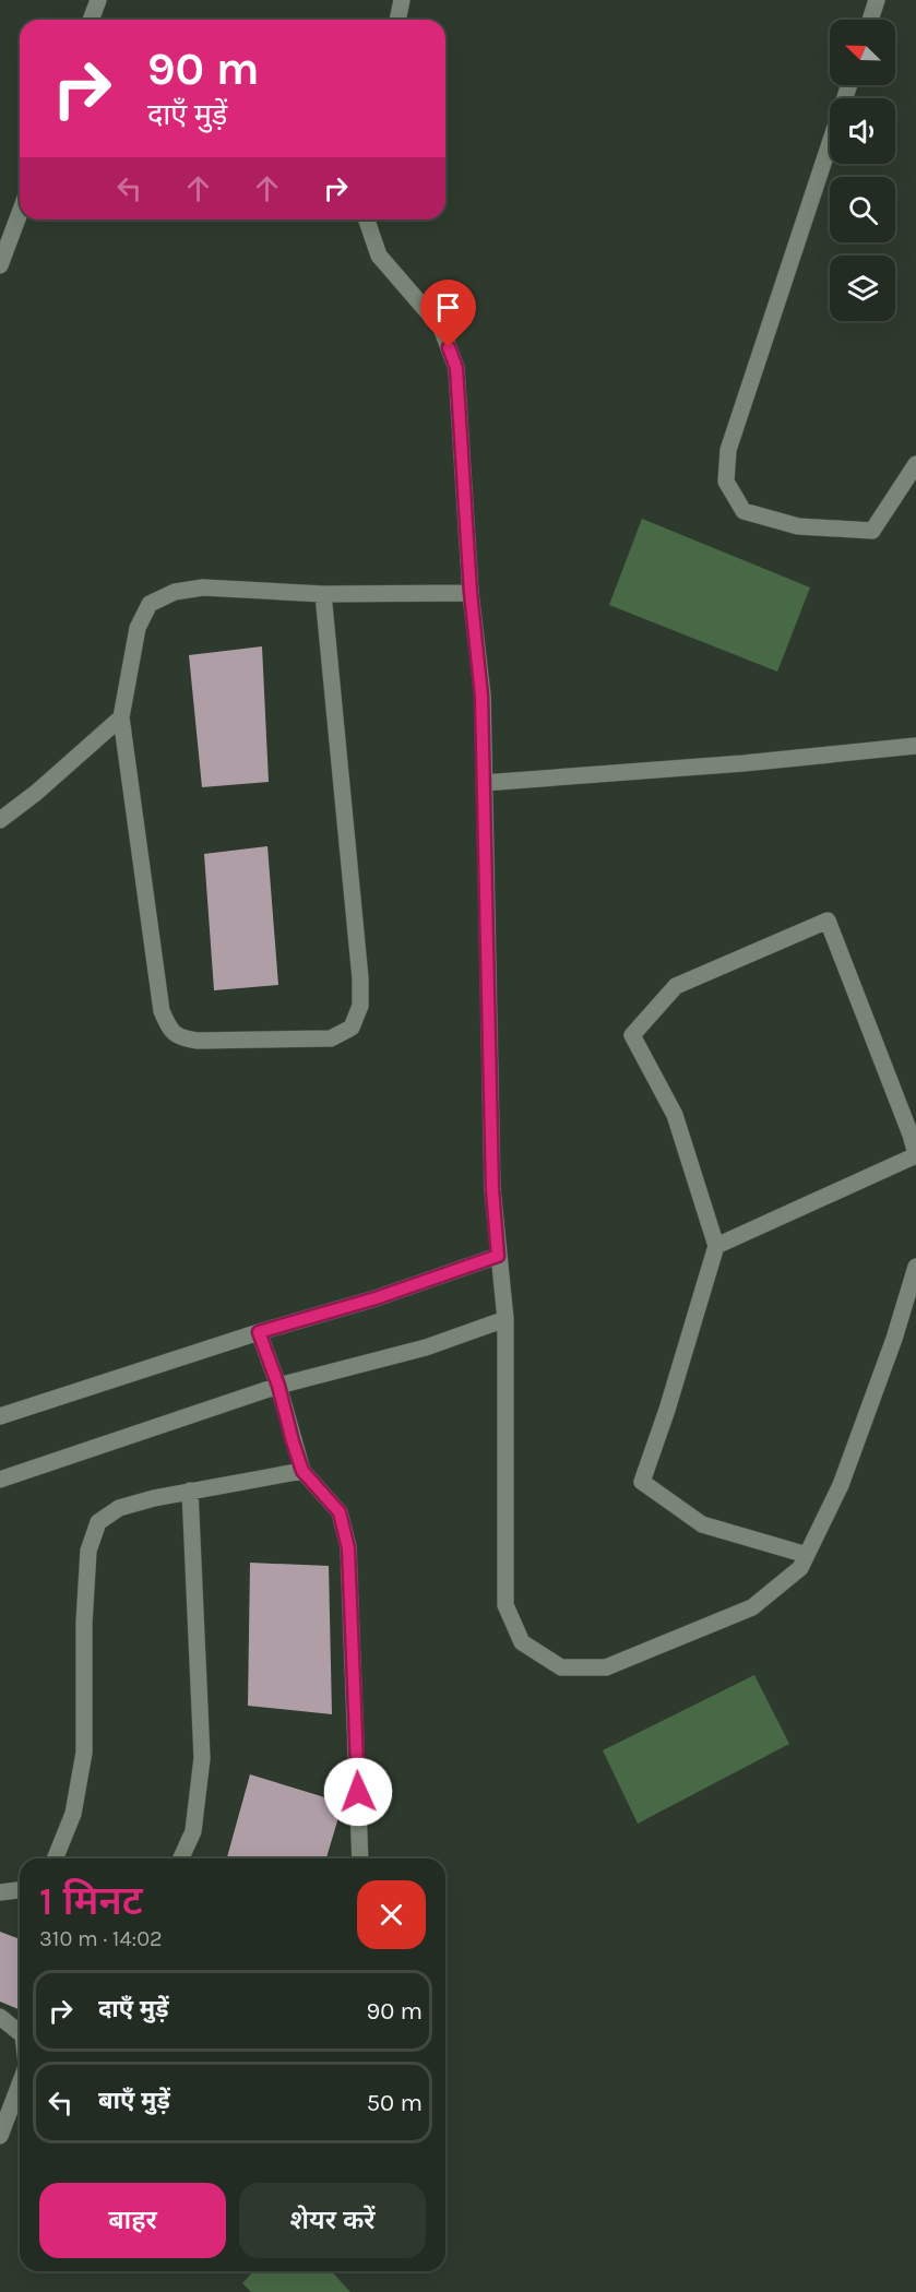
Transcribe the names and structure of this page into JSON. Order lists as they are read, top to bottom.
{
  "north": "top left",
  "page": {
    "turn": ["90 m", "दाएँ मुड़ें"],
    "heading": ["1 मिनट", "310 m · 14:02"],
    "list": [
      {
        "name": "दाएँ मुड़ें",
        "value": "90 m"
      },
      {
        "name": "बाएँ मुड़ें",
        "value": "50 m"
      }
    ],
    "buttons": ["बाहर", "शेयर करें"]
  }
}
